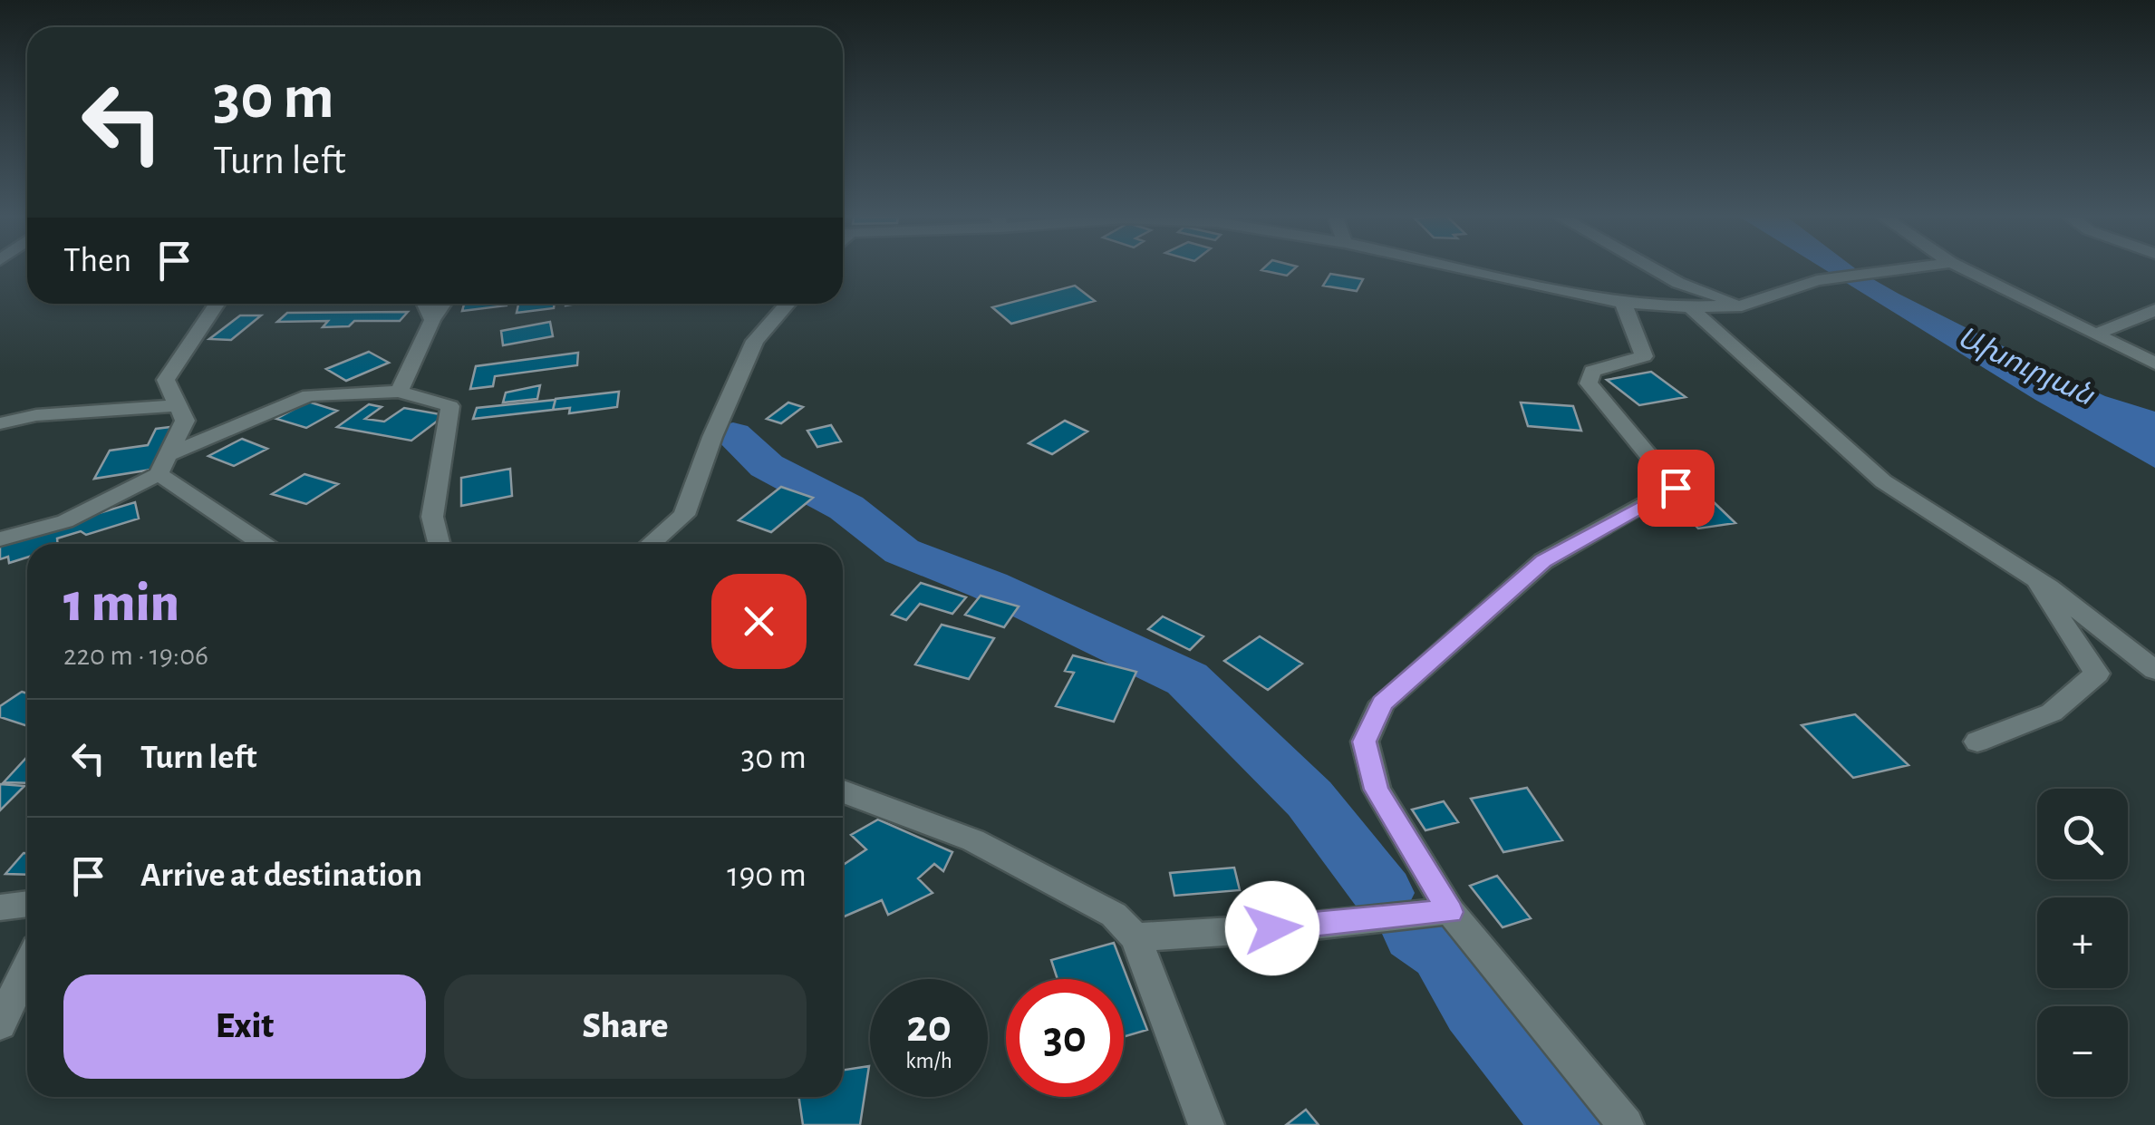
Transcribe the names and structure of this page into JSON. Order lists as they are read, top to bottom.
{
  "water": ["Ախուրյան"],
  "page": {
    "turn": ["30 m", "Turn left"],
    "then": "Then",
    "heading": ["1 min", "220 m · 19:06"],
    "list": [
      {
        "name": "Turn left",
        "value": "30 m"
      },
      {
        "name": "Arrive at destination",
        "value": "190 m"
      }
    ],
    "map_buttons": ["+", "−"],
    "buttons": ["Exit", "Share"],
    "speed": "20 km/h",
    "limit": "30"
  }
}
